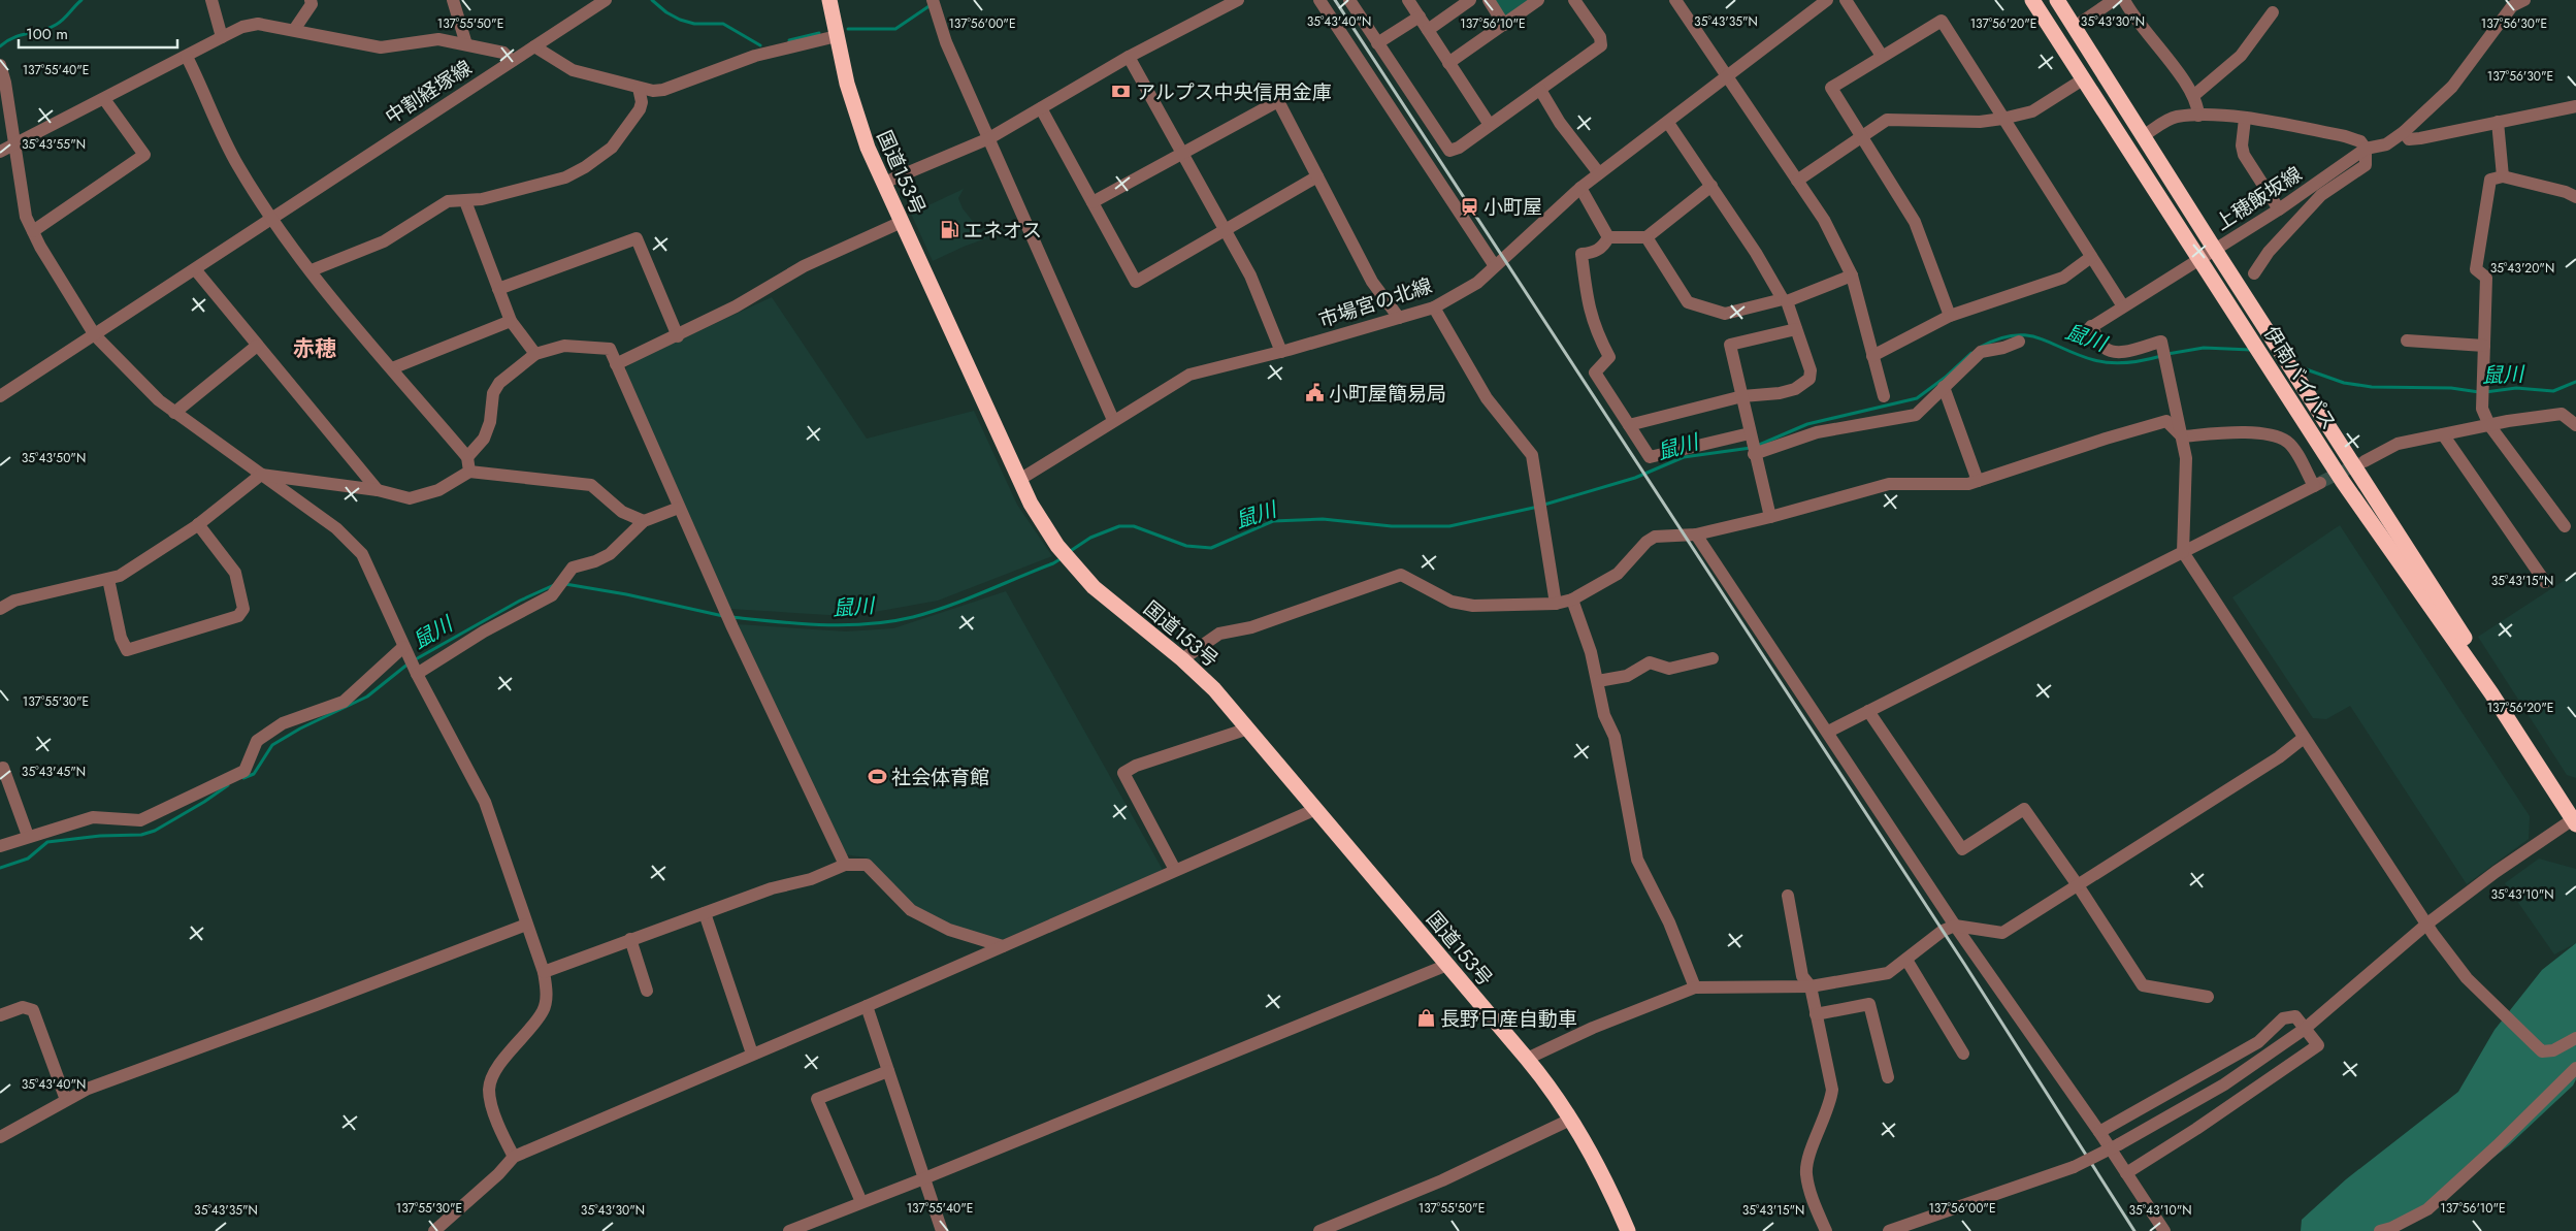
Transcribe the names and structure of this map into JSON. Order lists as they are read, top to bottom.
{
  "streets": {
    "highway": ["国道153号", "伊南バイパス"],
    "street": ["中割経塚線", "上穂飯坂線", "市場宮の北線"]
  },
  "crossings": [
    ["国道153号", "市場宮の北線"],
    ["上穂飯坂線", "伊南バイパス"]
  ],
  "districts": ["赤穂"],
  "water": ["鼠川"],
  "places": {
    "bank": ["アルプス中央信用金庫"],
    "station": ["小町屋"],
    "fuel station": ["エネオス"],
    "public building": ["小町屋簡易局"],
    "sports": ["社会体育館"],
    "shop": ["長野日産自動車"]
  },
  "scale_bar": "100 m",
  "coordinates": [
    "35°43'40\"N",
    "35°43'35\"N",
    "35°43'30\"N",
    "137°56'30\"E",
    "137°55'50\"E",
    "137°56'00\"E",
    "137°56'10\"E",
    "137°56'20\"E",
    "137°55'40\"E",
    "35°43'55\"N",
    "35°43'20\"N",
    "35°43'50\"N",
    "35°43'15\"N",
    "137°55'30\"E",
    "35°43'45\"N",
    "35°43'10\"N"
  ]
}
